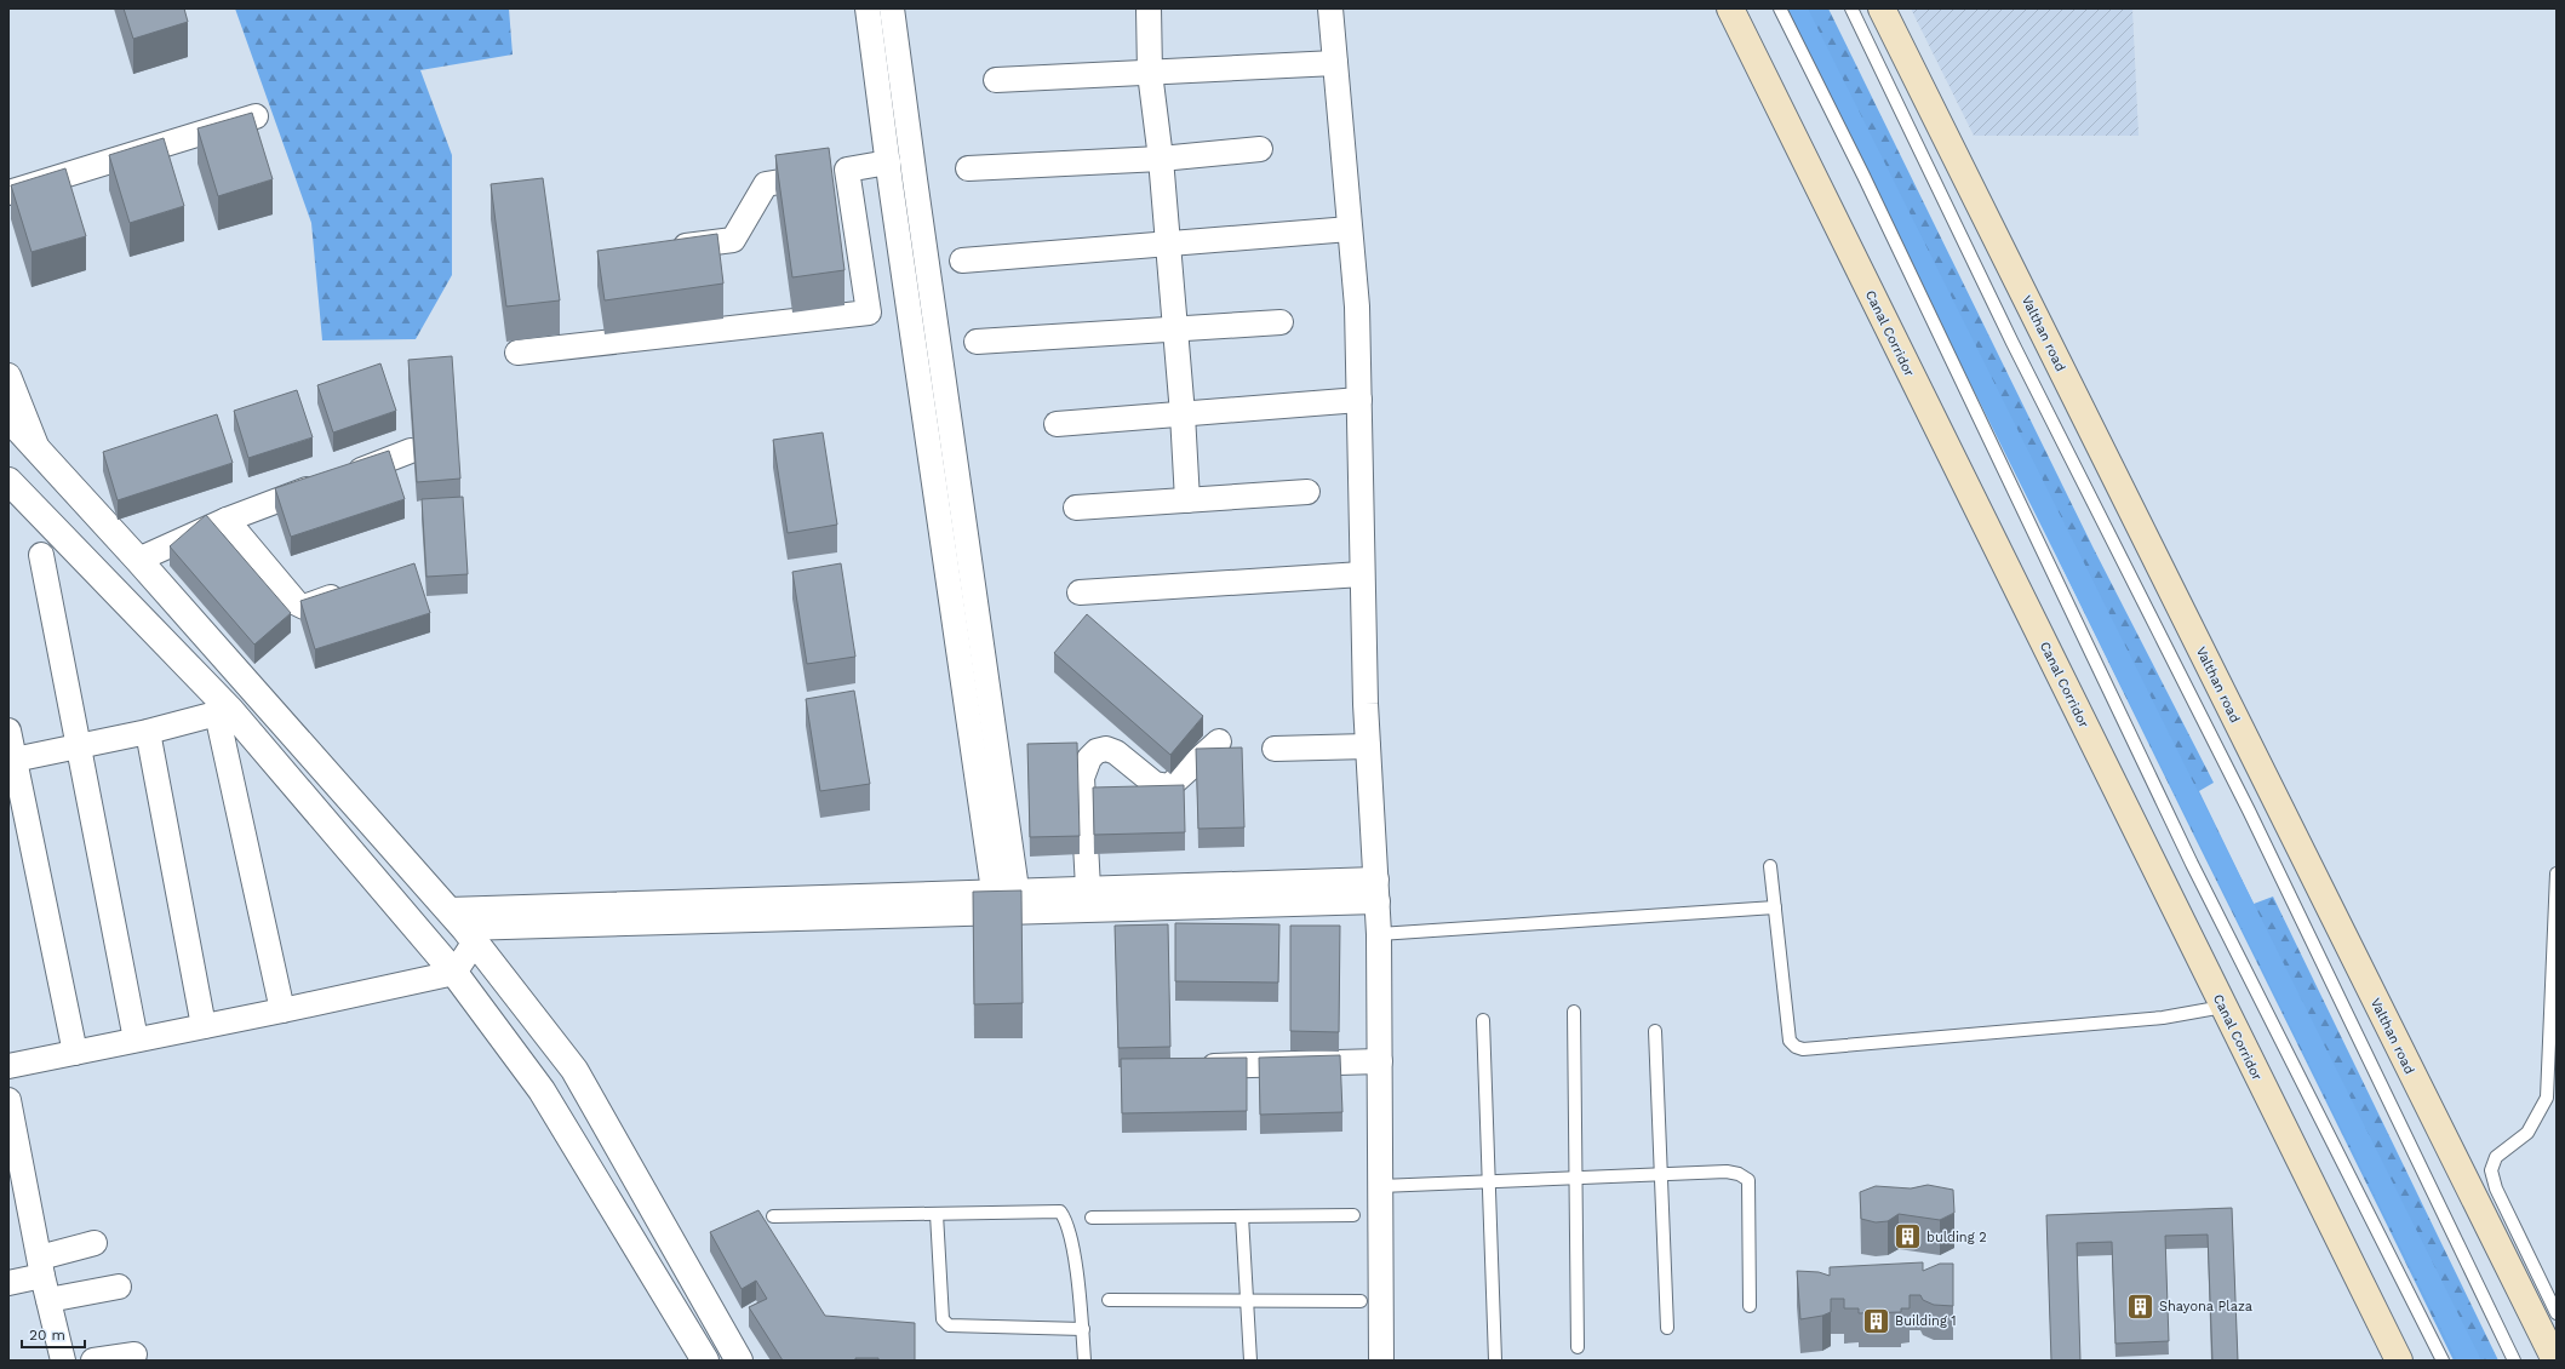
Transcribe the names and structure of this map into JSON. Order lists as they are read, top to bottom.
{
  "streets": {
    "main road": ["Canal Corridor", "Valthan road"]
  },
  "places": {
    "building": ["bulding 2", "Shayona Plaza", "Building 1"]
  },
  "scale_bar": "20 m"
}
